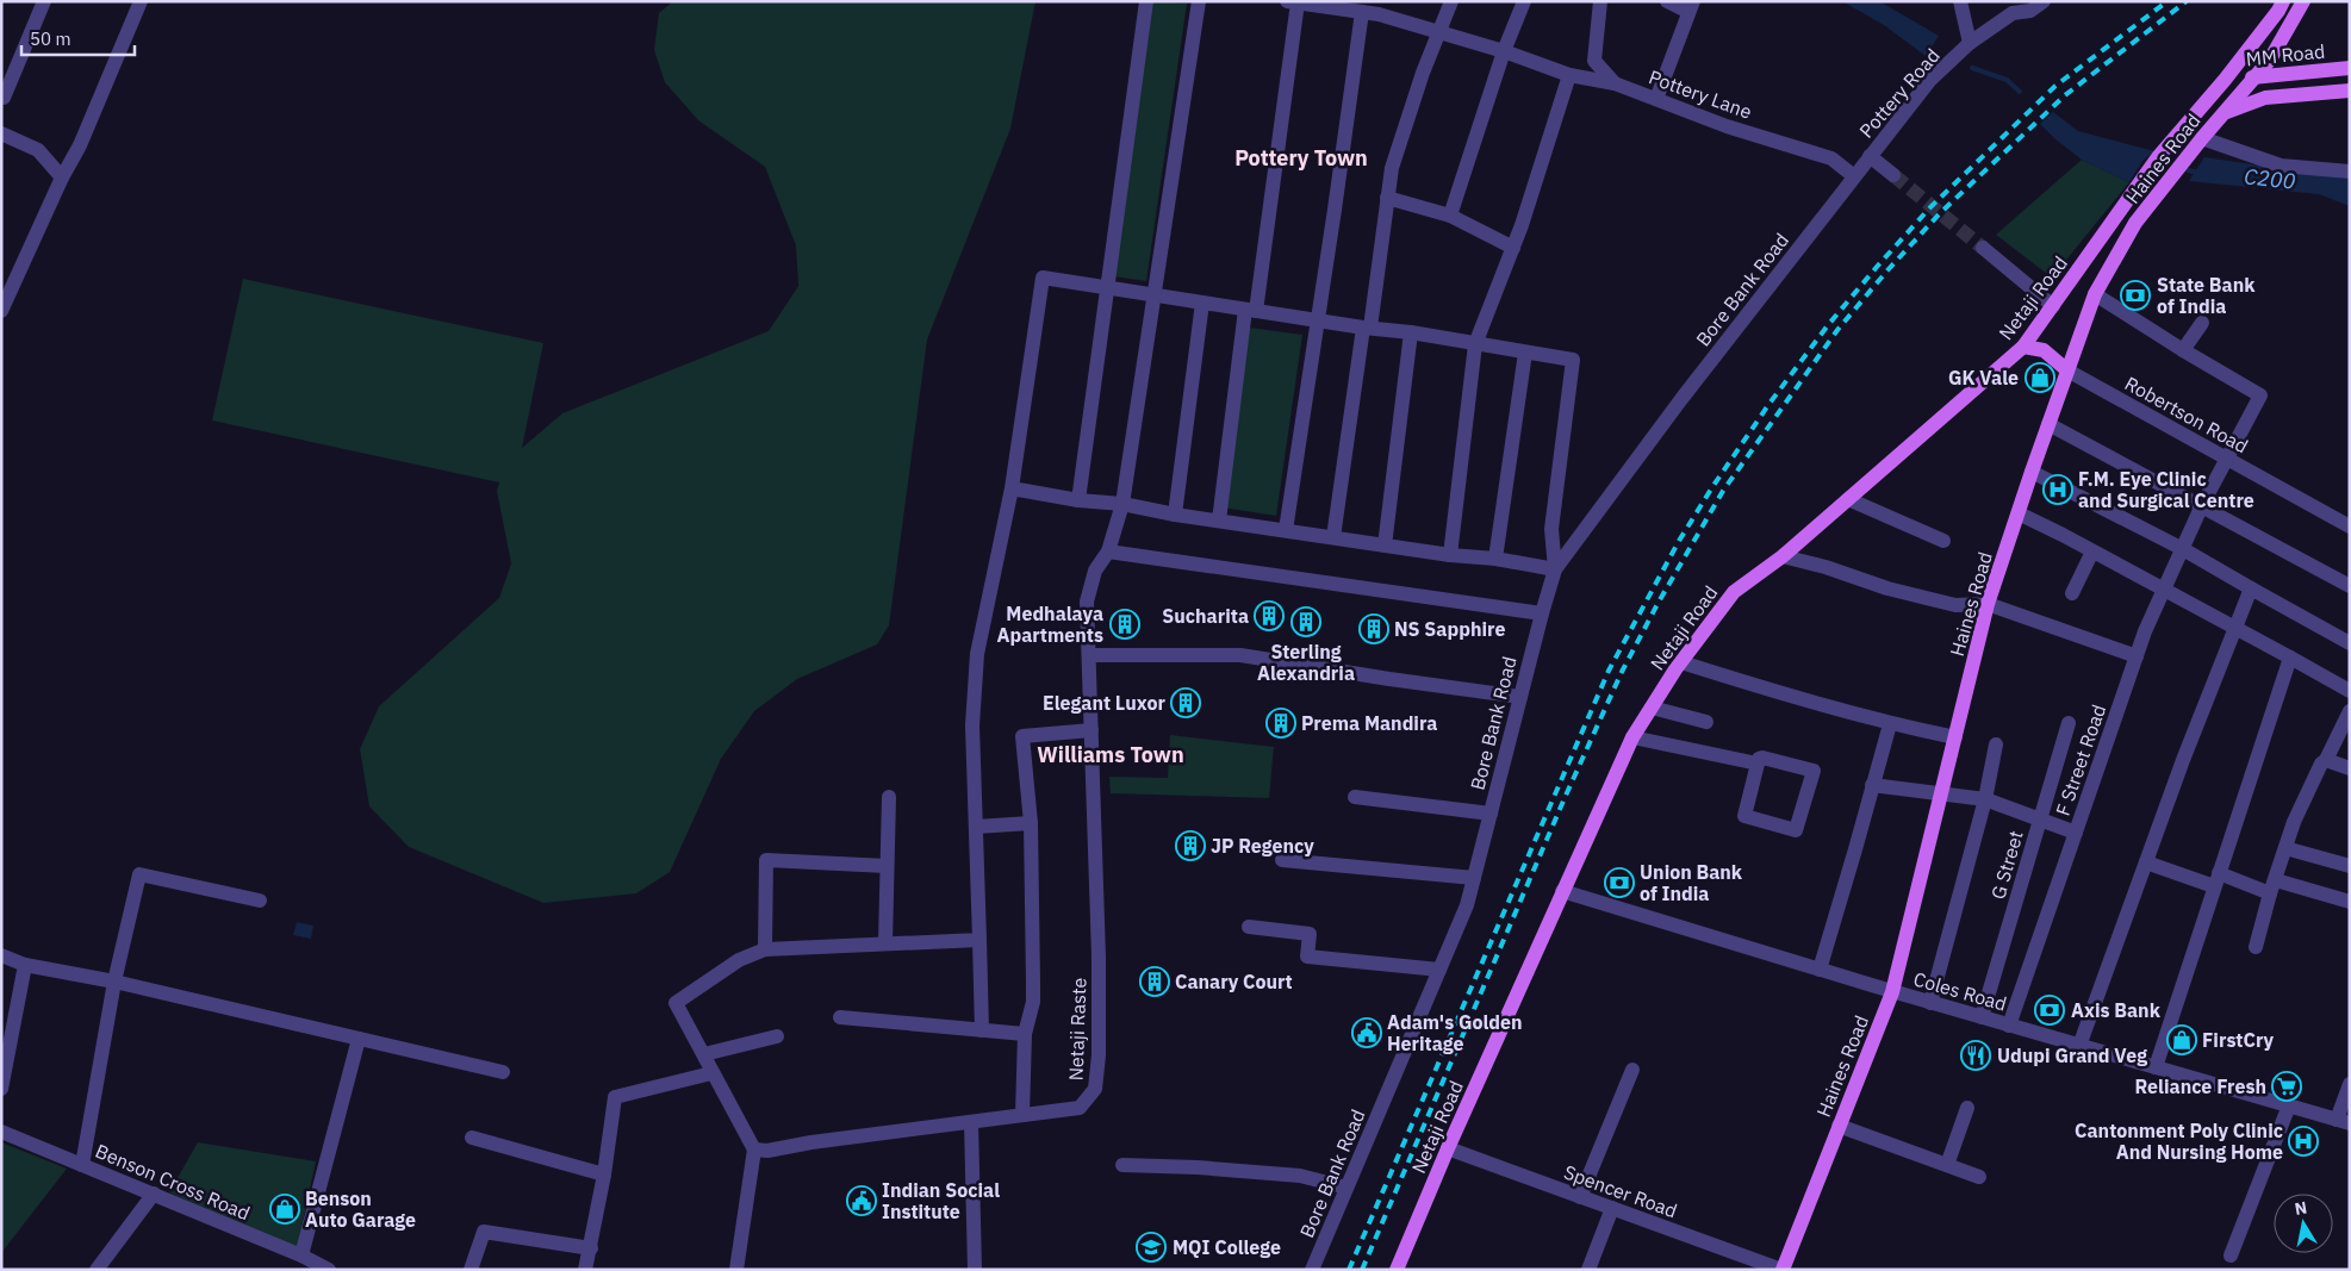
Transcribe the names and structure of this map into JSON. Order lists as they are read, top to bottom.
{
  "streets": {
    "main road": ["MM Road", "Haines Road", "Netaji Road"],
    "street": [
      "Pottery Road",
      "Pottery Lane",
      "Bore Bank Road",
      "Robertson Road",
      "F Street Road",
      "G Street",
      "Coles Road",
      "Netaji Raste",
      "Benson Cross Road",
      "Spencer Road"
    ]
  },
  "crossings": [
    ["MM Road", "Haines Road"],
    ["MM Road", "Netaji Road"],
    ["Pottery Road", "Pottery Lane"],
    ["Pottery Road", "Bore Bank Road"],
    ["Haines Road", "Robertson Road"],
    ["Haines Road", "Coles Road"],
    ["Haines Road", "Spencer Road"],
    ["Netaji Road", "Coles Road"],
    ["Netaji Road", "Spencer Road"],
    ["Robertson Road", "F Street Road"],
    ["F Street Road", "Coles Road"],
    ["G Street", "Coles Road"]
  ],
  "districts": ["Pottery Town", "Williams Town"],
  "water": ["C200"],
  "places": {
    "bank": ["State Bank of India", "Union Bank of India", "Axis Bank"],
    "shop": ["GK Vale", "FirstCry", "Benson Auto Garage"],
    "hospital": ["F.M. Eye Clinic and Surgical Centre", "Cantonment Poly Clinic And Nursing Home"],
    "building": [
      "Sucharita",
      "Sterling Alexandria",
      "Medhalaya Apartments",
      "NS Sapphire",
      "Elegant Luxor",
      "Prema Mandira",
      "JP Regency",
      "Canary Court"
    ],
    "public building": ["Adam's Golden Heritage", "Indian Social Institute"],
    "restaurant": ["Udupi Grand Veg"],
    "supermarket": ["Reliance Fresh"],
    "school or university": ["MQI College"]
  },
  "scale_bar": "50 m",
  "north": "top"
}
